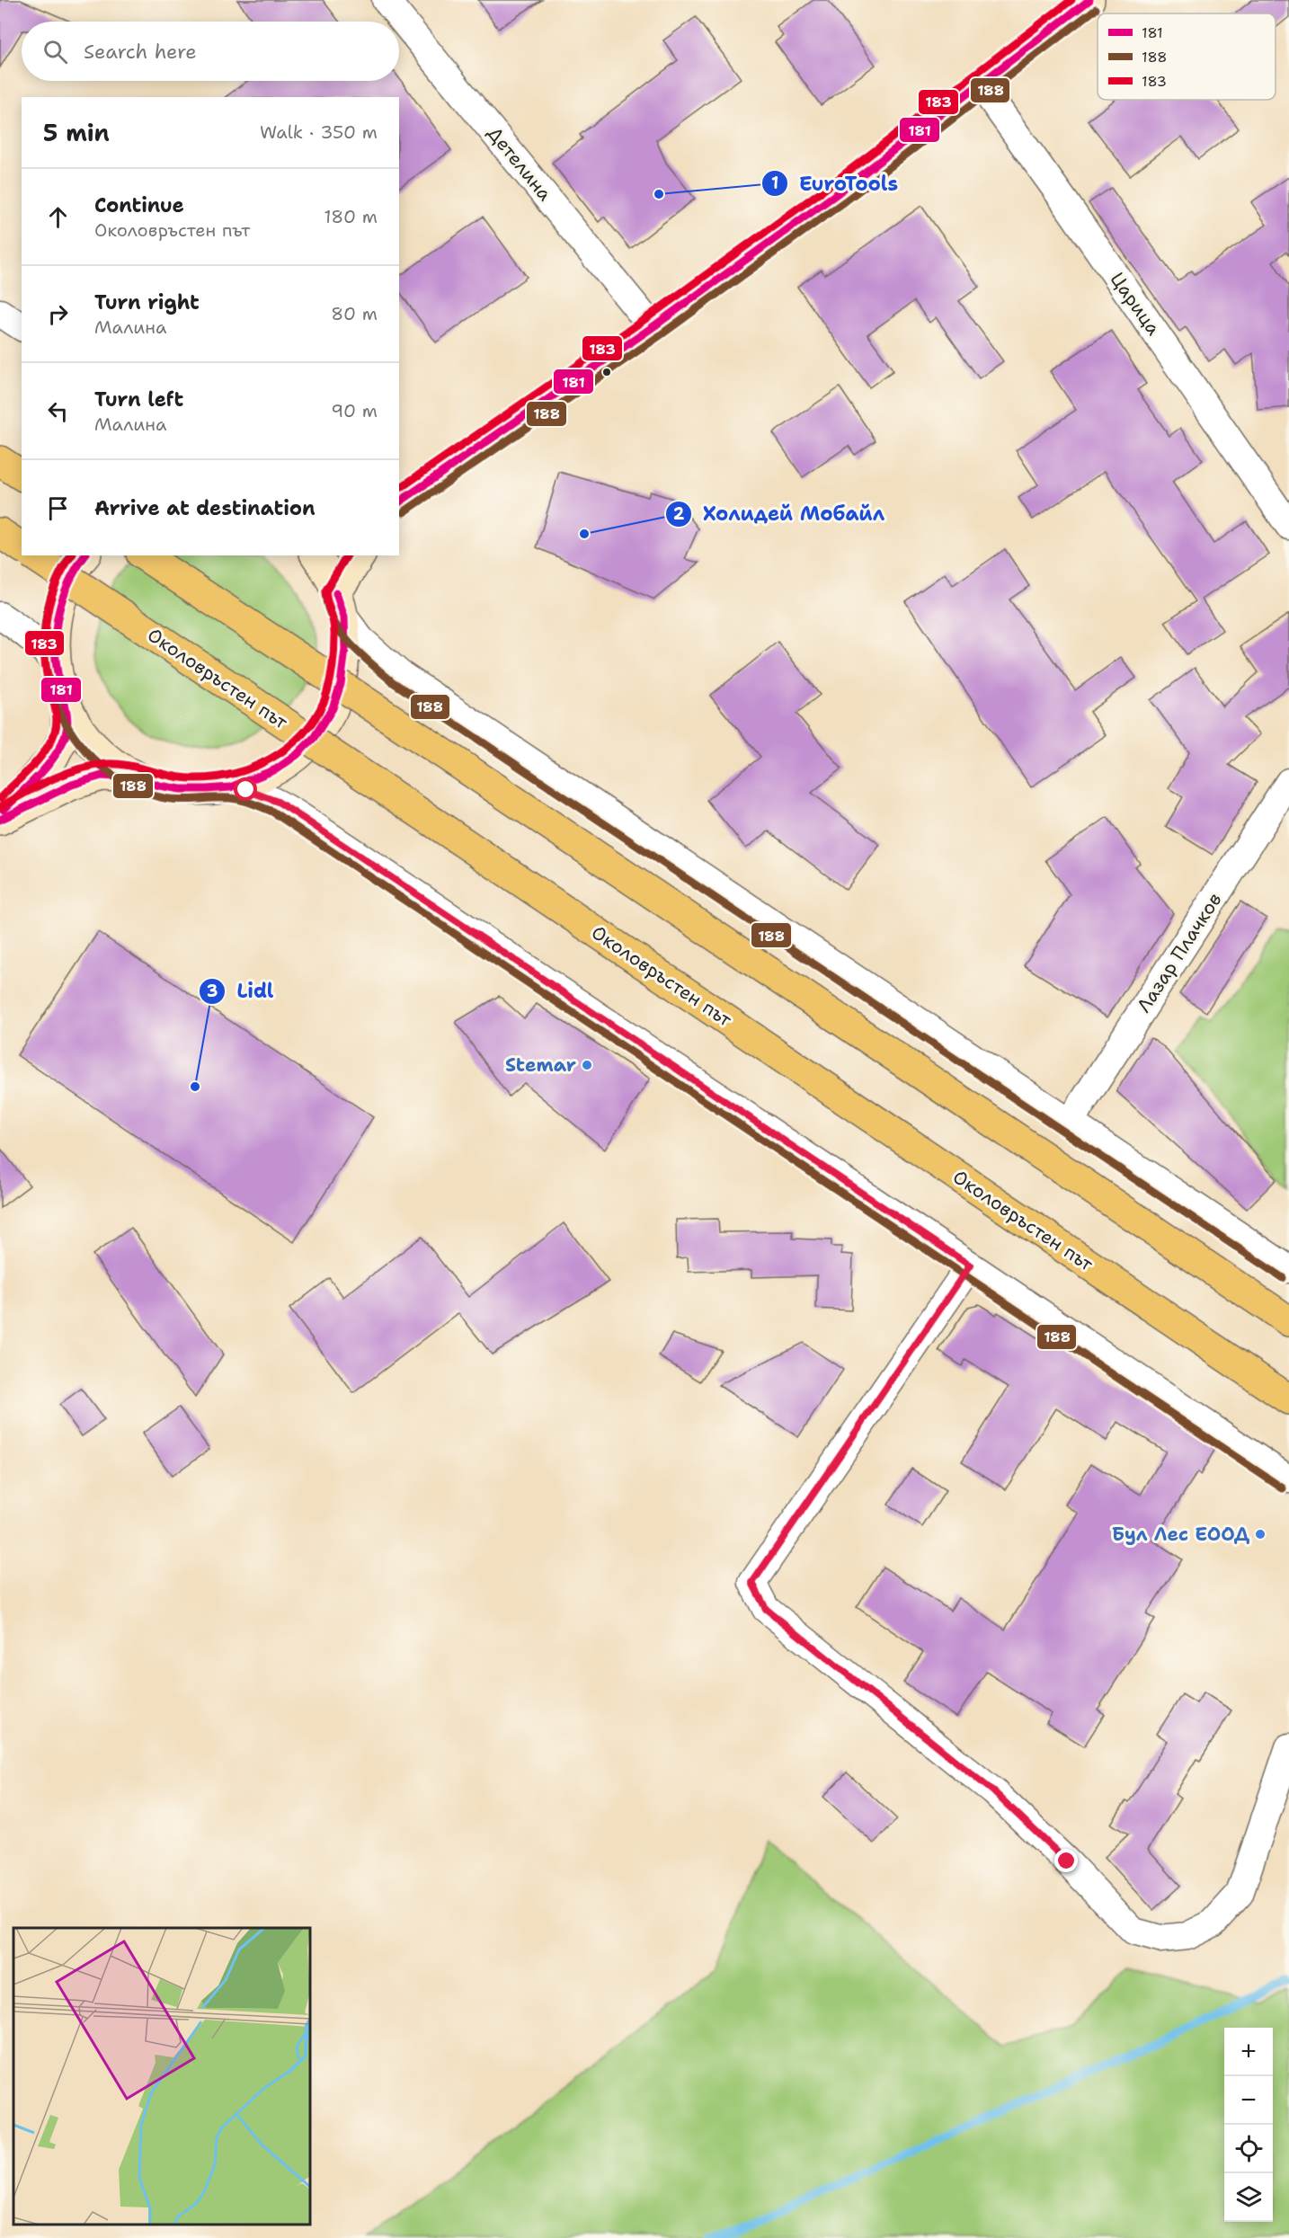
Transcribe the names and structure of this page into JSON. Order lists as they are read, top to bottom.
{
  "streets": {
    "highway": ["Околовръстен път"],
    "street": ["Детелина", "Царица", "Лазар Плачков"]
  },
  "places": [
    "EuroTools",
    "Холидей Мобайл",
    "Stemar",
    "Lidl",
    "Бул Лес ЕООД"
  ],
  "lines": ["transit line 181", "transit line 183", "transit line 188"],
  "legend": ["181", "188", "183"],
  "page": {
    "search": "Search here",
    "heading": ["5 min", "Walk · 350 m"],
    "list": [
      ["Continue", "Околовръстен път", "180 m"],
      ["Turn right", "Малина", "80 m"],
      ["Turn left", "Малина", "90 m"],
      "Arrive at destination"
    ],
    "map_buttons": ["+", "−"]
  }
}
